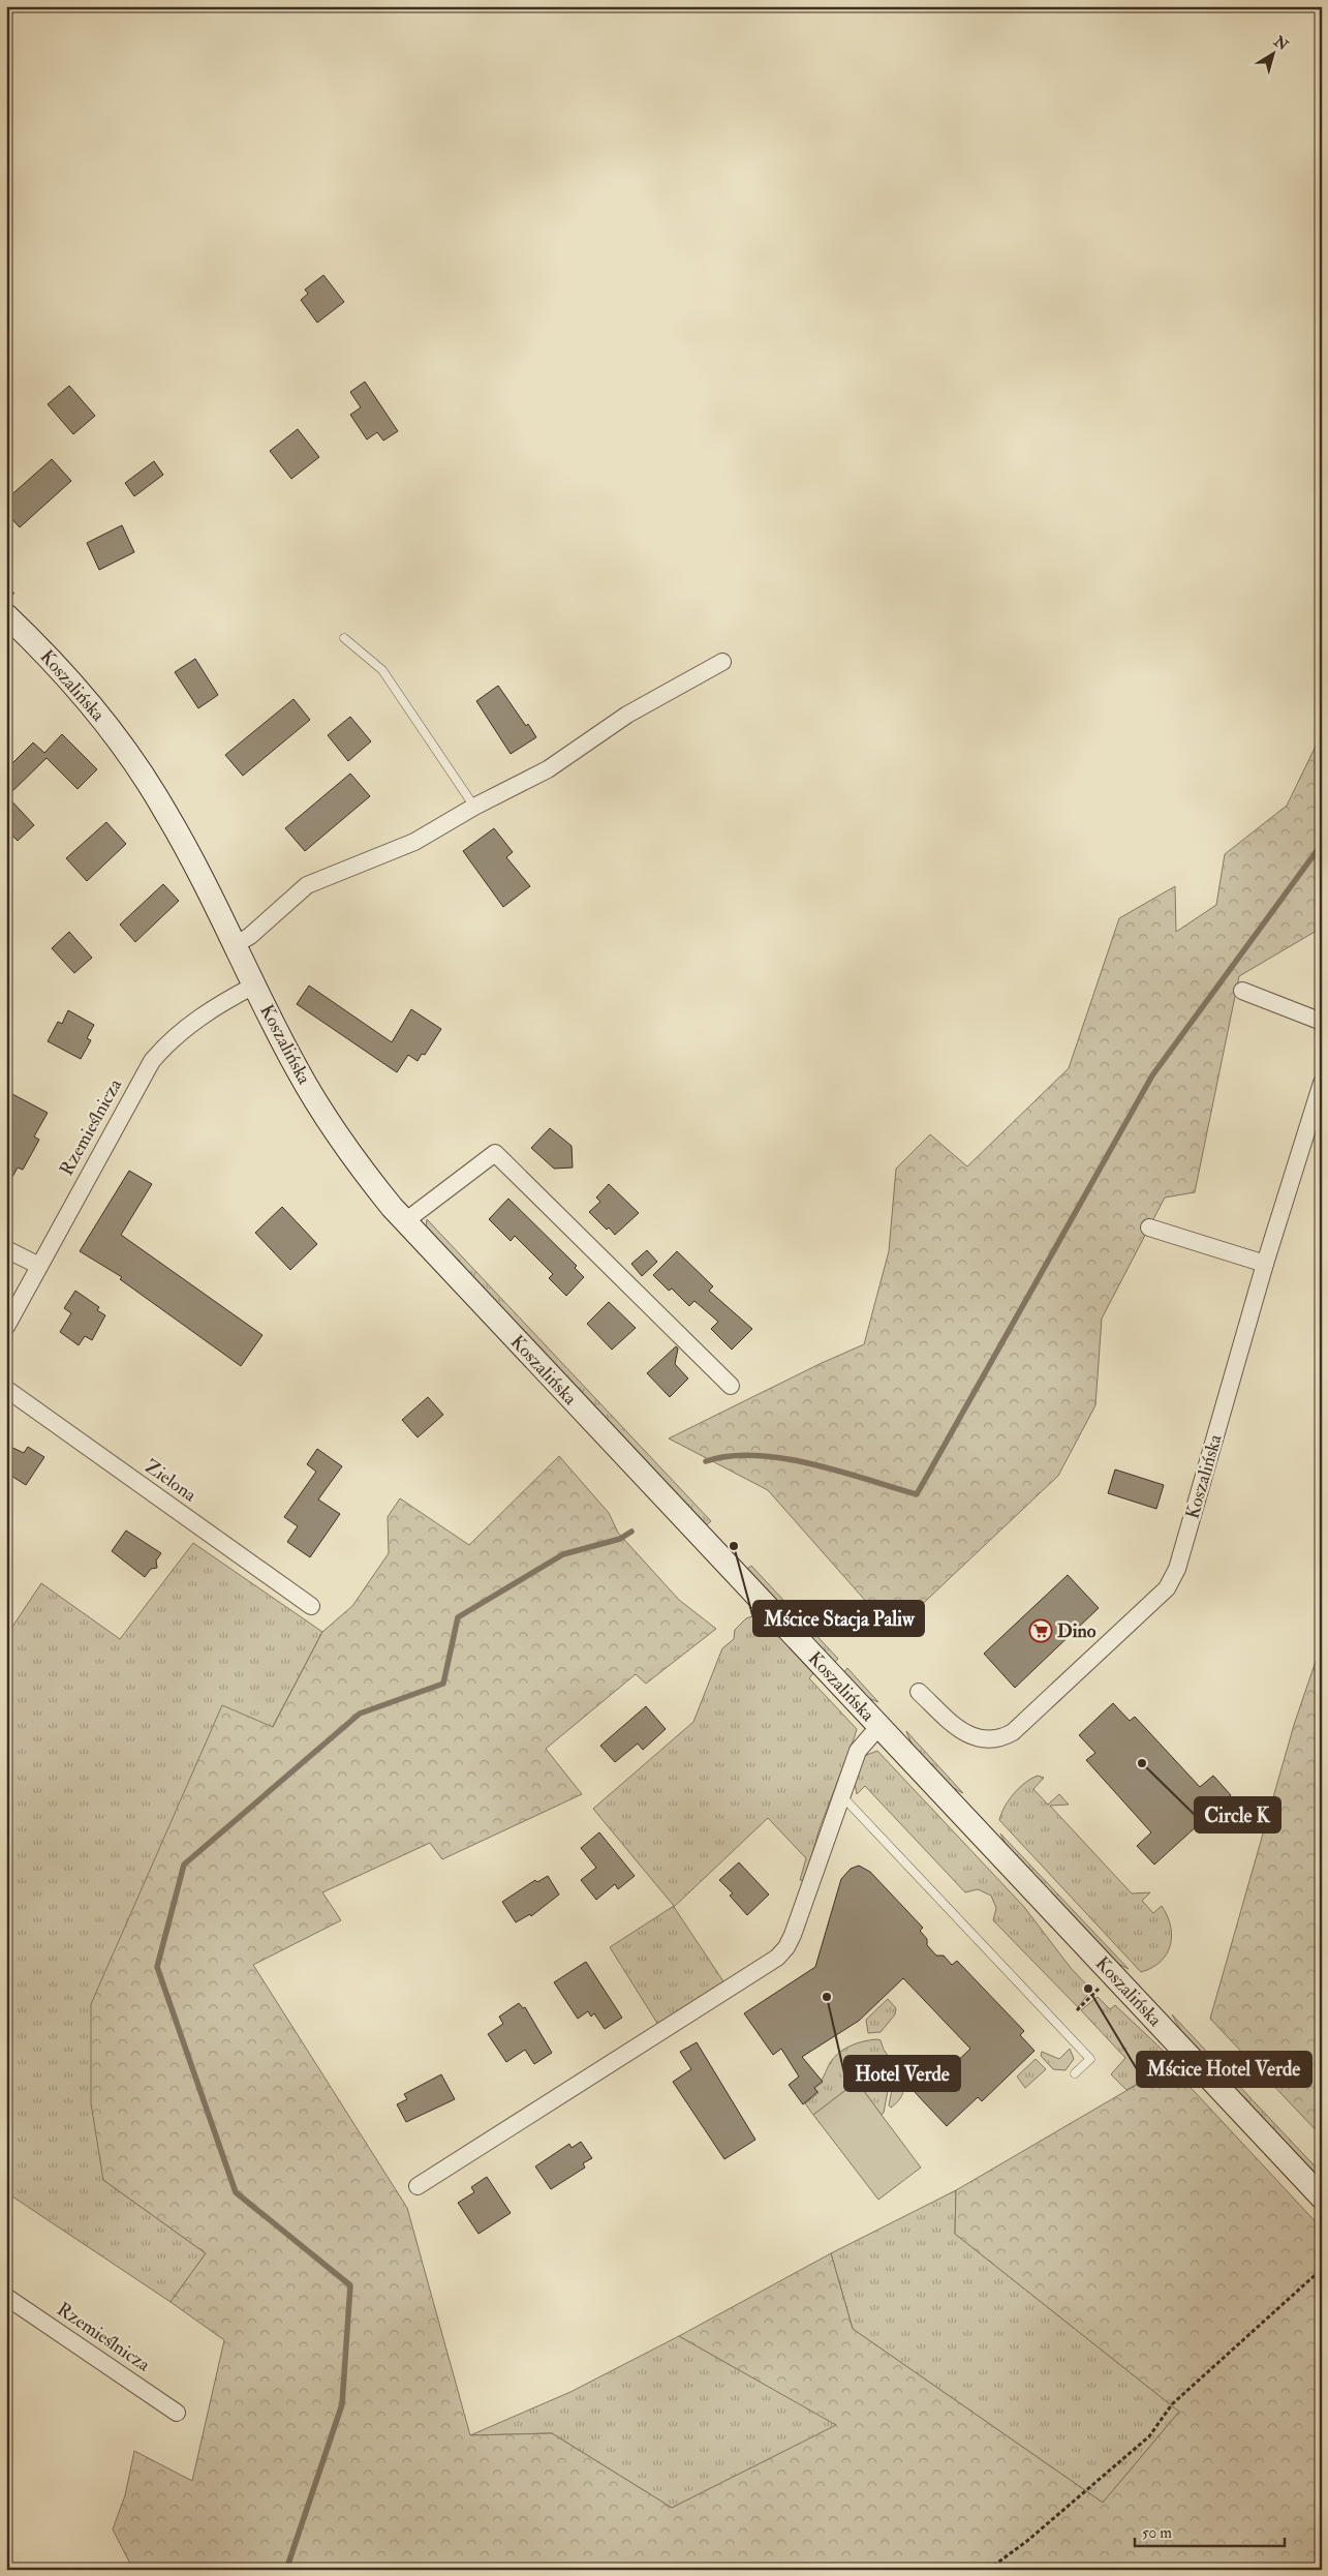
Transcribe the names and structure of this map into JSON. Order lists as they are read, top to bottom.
{
  "streets": {
    "main road": ["Koszalińska"],
    "street": ["Rzemieślnicza", "Zielona"]
  },
  "crossings": [
    ["Koszalińska", "Rzemieślnicza"]
  ],
  "places": {
    "other": [
      "Mścice Stacja Paliw",
      "Circle K",
      "Mścice Hotel Verde",
      "Hotel Verde"
    ],
    "supermarket": ["Dino"]
  },
  "scale_bar": "50 m",
  "north": "top right"
}
